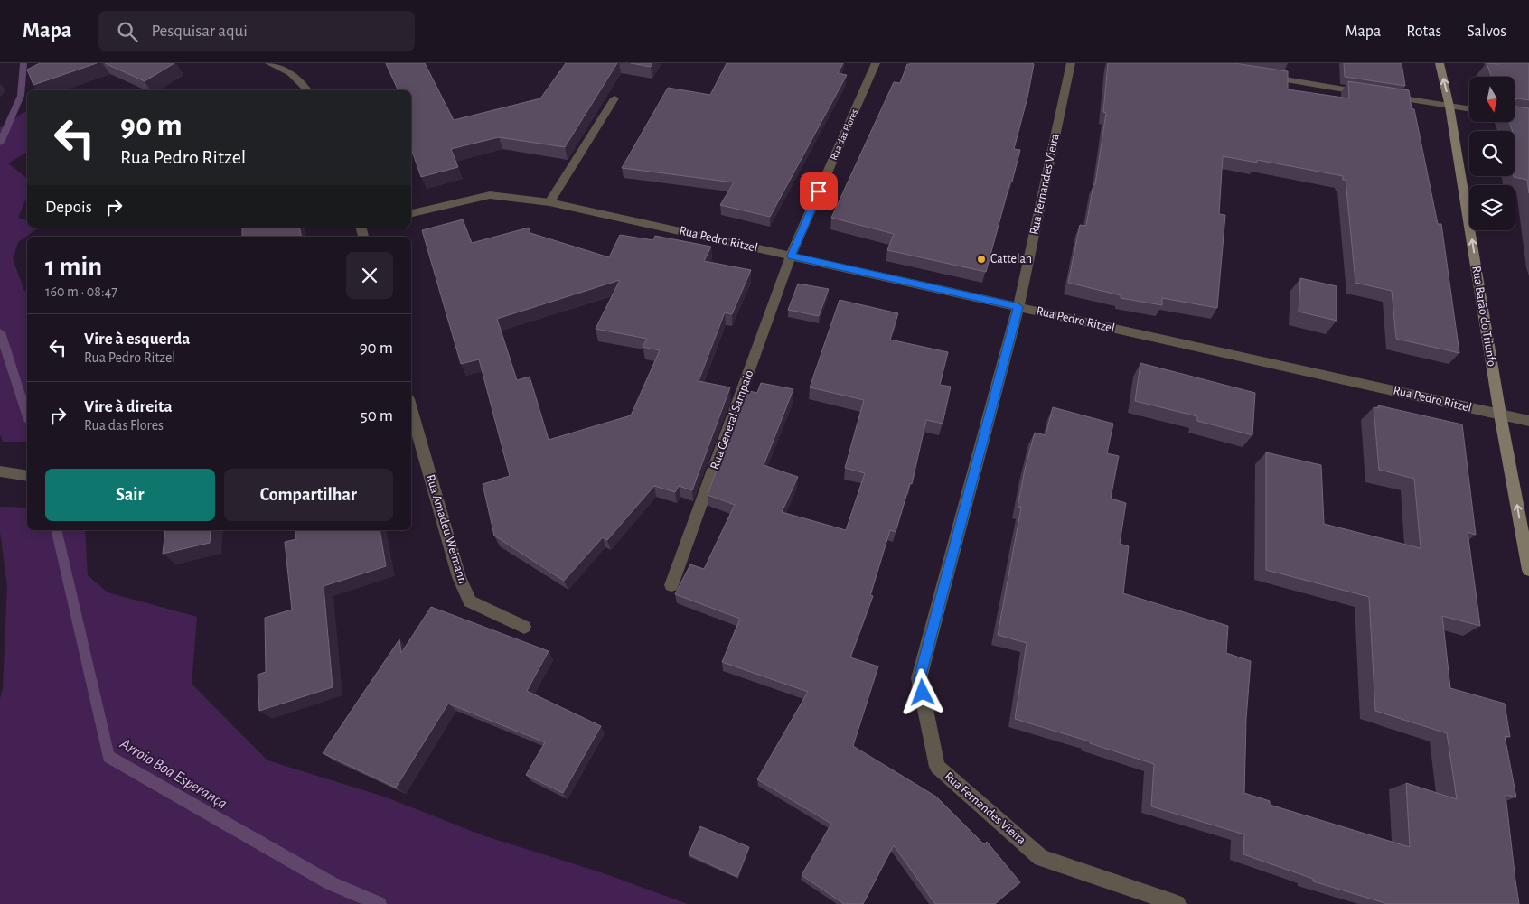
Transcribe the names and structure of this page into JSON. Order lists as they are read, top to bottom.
{
  "streets": {
    "street": [
      "Rua das Flores",
      "Rua Fernandes Vieira",
      "Rua Pedro Ritzel",
      "Rua Barão do Triunfo",
      "Rua General Sampaio",
      "Rua Amadeu Weimann"
    ]
  },
  "crossings": [
    ["Rua das Flores", "Rua Pedro Ritzel"],
    ["Rua das Flores", "Rua General Sampaio"],
    ["Rua Fernandes Vieira", "Rua Pedro Ritzel"],
    ["Rua Pedro Ritzel", "Rua Barão do Triunfo"],
    ["Rua Pedro Ritzel", "Rua General Sampaio"]
  ],
  "one_way": ["Rua Barão do Triunfo"],
  "water": ["Arroio Boa Esperança"],
  "places": ["Cattelan"],
  "north": "bottom",
  "page": {
    "header": "Mapa",
    "search": "Pesquisar aqui",
    "nav": ["Mapa", "Rotas", "Salvos"],
    "turn": ["90 m", "Rua Pedro Ritzel"],
    "then": "Depois",
    "heading": ["1 min", "160 m · 08:47"],
    "list": [
      {
        "name": "Vire à esquerda",
        "note": "Rua Pedro Ritzel",
        "value": "90 m"
      },
      {
        "name": "Vire à direita",
        "note": "Rua das Flores",
        "value": "50 m"
      }
    ],
    "buttons": ["Sair", "Compartilhar"]
  }
}
